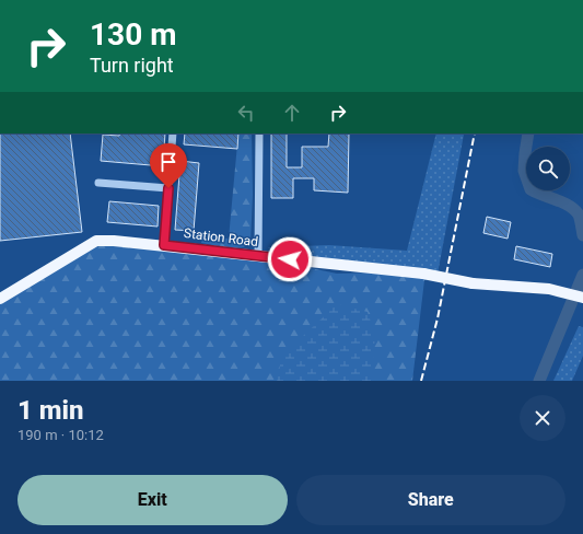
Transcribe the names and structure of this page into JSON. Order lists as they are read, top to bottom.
{
  "streets": {
    "main road": ["Station Road"]
  },
  "page": {
    "turn": ["130 m", "Turn right"],
    "heading": ["1 min", "190 m · 10:12"],
    "buttons": ["Exit", "Share"]
  }
}
